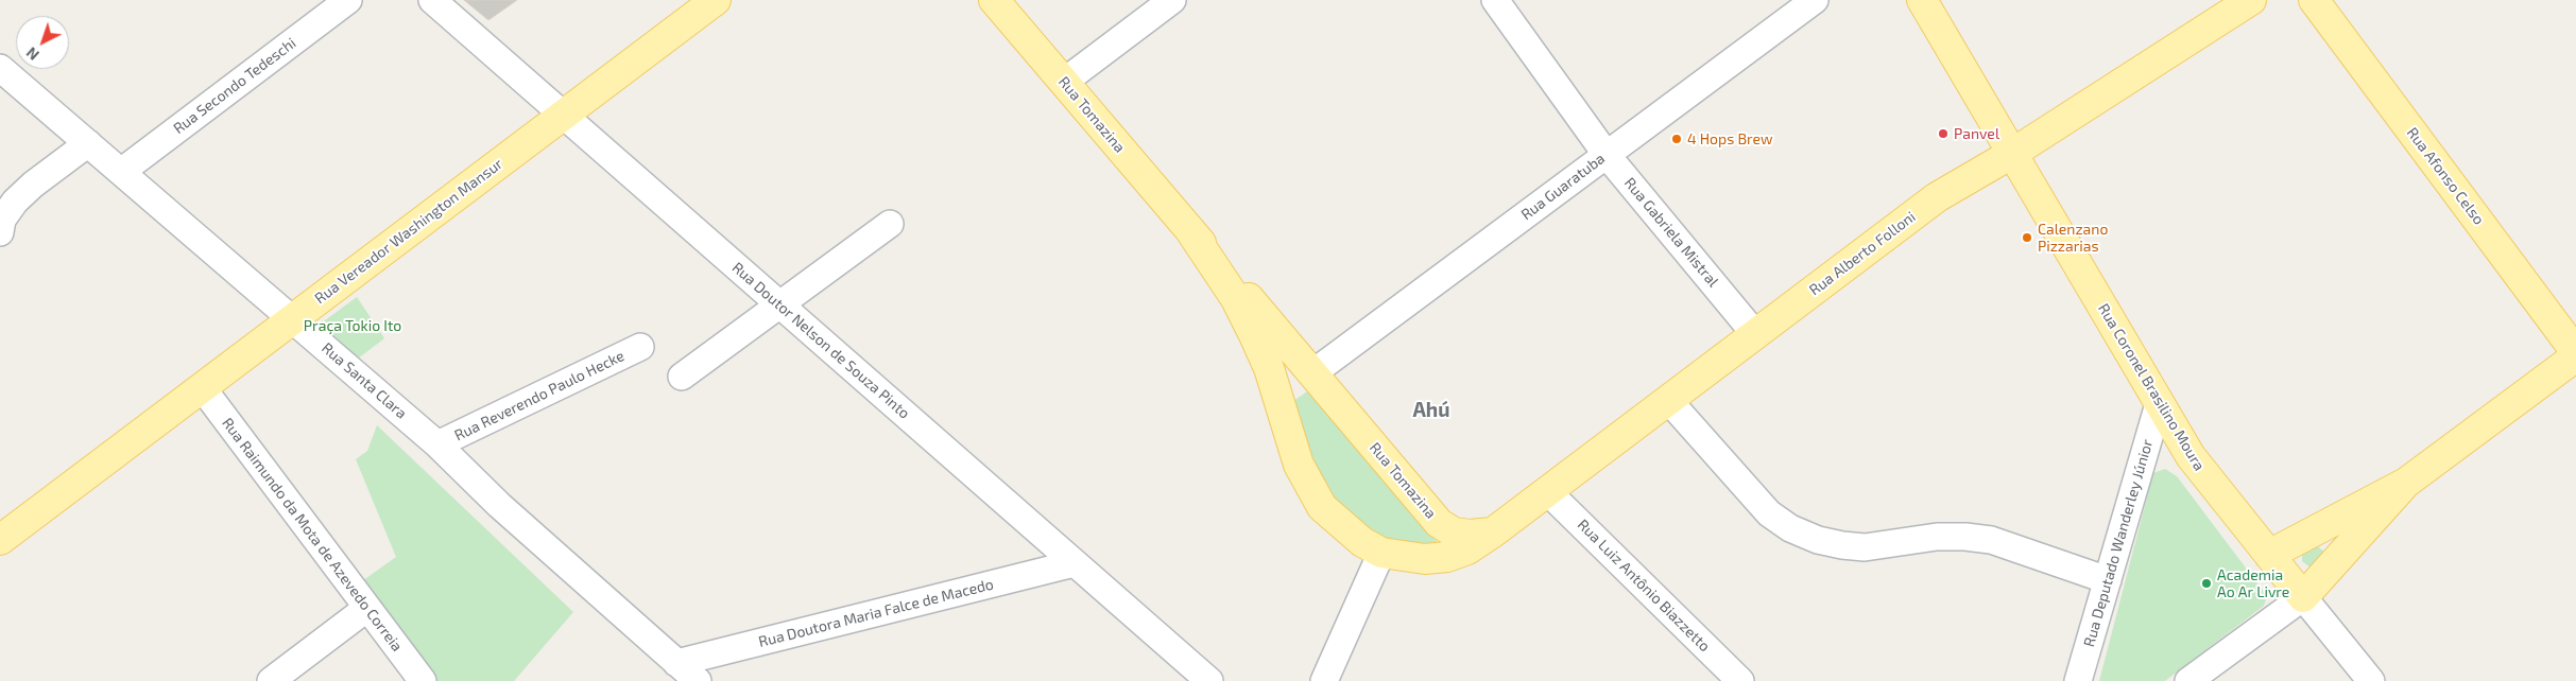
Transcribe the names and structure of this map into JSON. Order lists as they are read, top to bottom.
{
  "streets": {
    "main road": [
      "Rua Tomazina",
      "Rua Afonso Celso",
      "Rua Vereador Washington Mansur",
      "Rua Alberto Folloni",
      "Rua Coronel Brasilino Moura"
    ],
    "street": [
      "Rua Secondo Tedeschi",
      "Rua Guaratuba",
      "Rua Gabriela Mistral",
      "Rua Doutor Nelson de Souza Pinto",
      "Rua Santa Clara",
      "Rua Reverendo Paulo Hecke",
      "Rua Raimundo da Mota de Azevedo Correia",
      "Rua Deputado Wanderley Júnior",
      "Rua Luiz Antônio Biazzetto",
      "Rua Doutora Maria Falce de Macedo"
    ]
  },
  "crossings": [
    ["Rua Secondo Tedeschi", "Rua Santa Clara"],
    ["Rua Tomazina", "Rua Guaratuba"],
    ["Rua Tomazina", "Rua Alberto Folloni"],
    ["Rua Guaratuba", "Rua Gabriela Mistral"],
    ["Rua Vereador Washington Mansur", "Rua Doutor Nelson de Souza Pinto"],
    ["Rua Vereador Washington Mansur", "Rua Santa Clara"],
    ["Rua Vereador Washington Mansur", "Rua Raimundo da Mota de Azevedo Correia"],
    ["Rua Gabriela Mistral", "Rua Alberto Folloni"],
    ["Rua Alberto Folloni", "Rua Coronel Brasilino Moura"],
    ["Rua Alberto Folloni", "Rua Luiz Antônio Biazzetto"],
    ["Rua Doutor Nelson de Souza Pinto", "Rua Doutora Maria Falce de Macedo"],
    ["Rua Santa Clara", "Rua Reverendo Paulo Hecke"],
    ["Rua Santa Clara", "Rua Doutora Maria Falce de Macedo"],
    ["Rua Coronel Brasilino Moura", "Rua Deputado Wanderley Júnior"]
  ],
  "districts": ["Ahú"],
  "parks": ["Praça Tokio Ito"],
  "places": [
    "Panvel",
    "4 Hops Brew",
    "Calenzano Pizzarias",
    "Academia Ao Ar Livre"
  ],
  "north": "bottom left"
}
